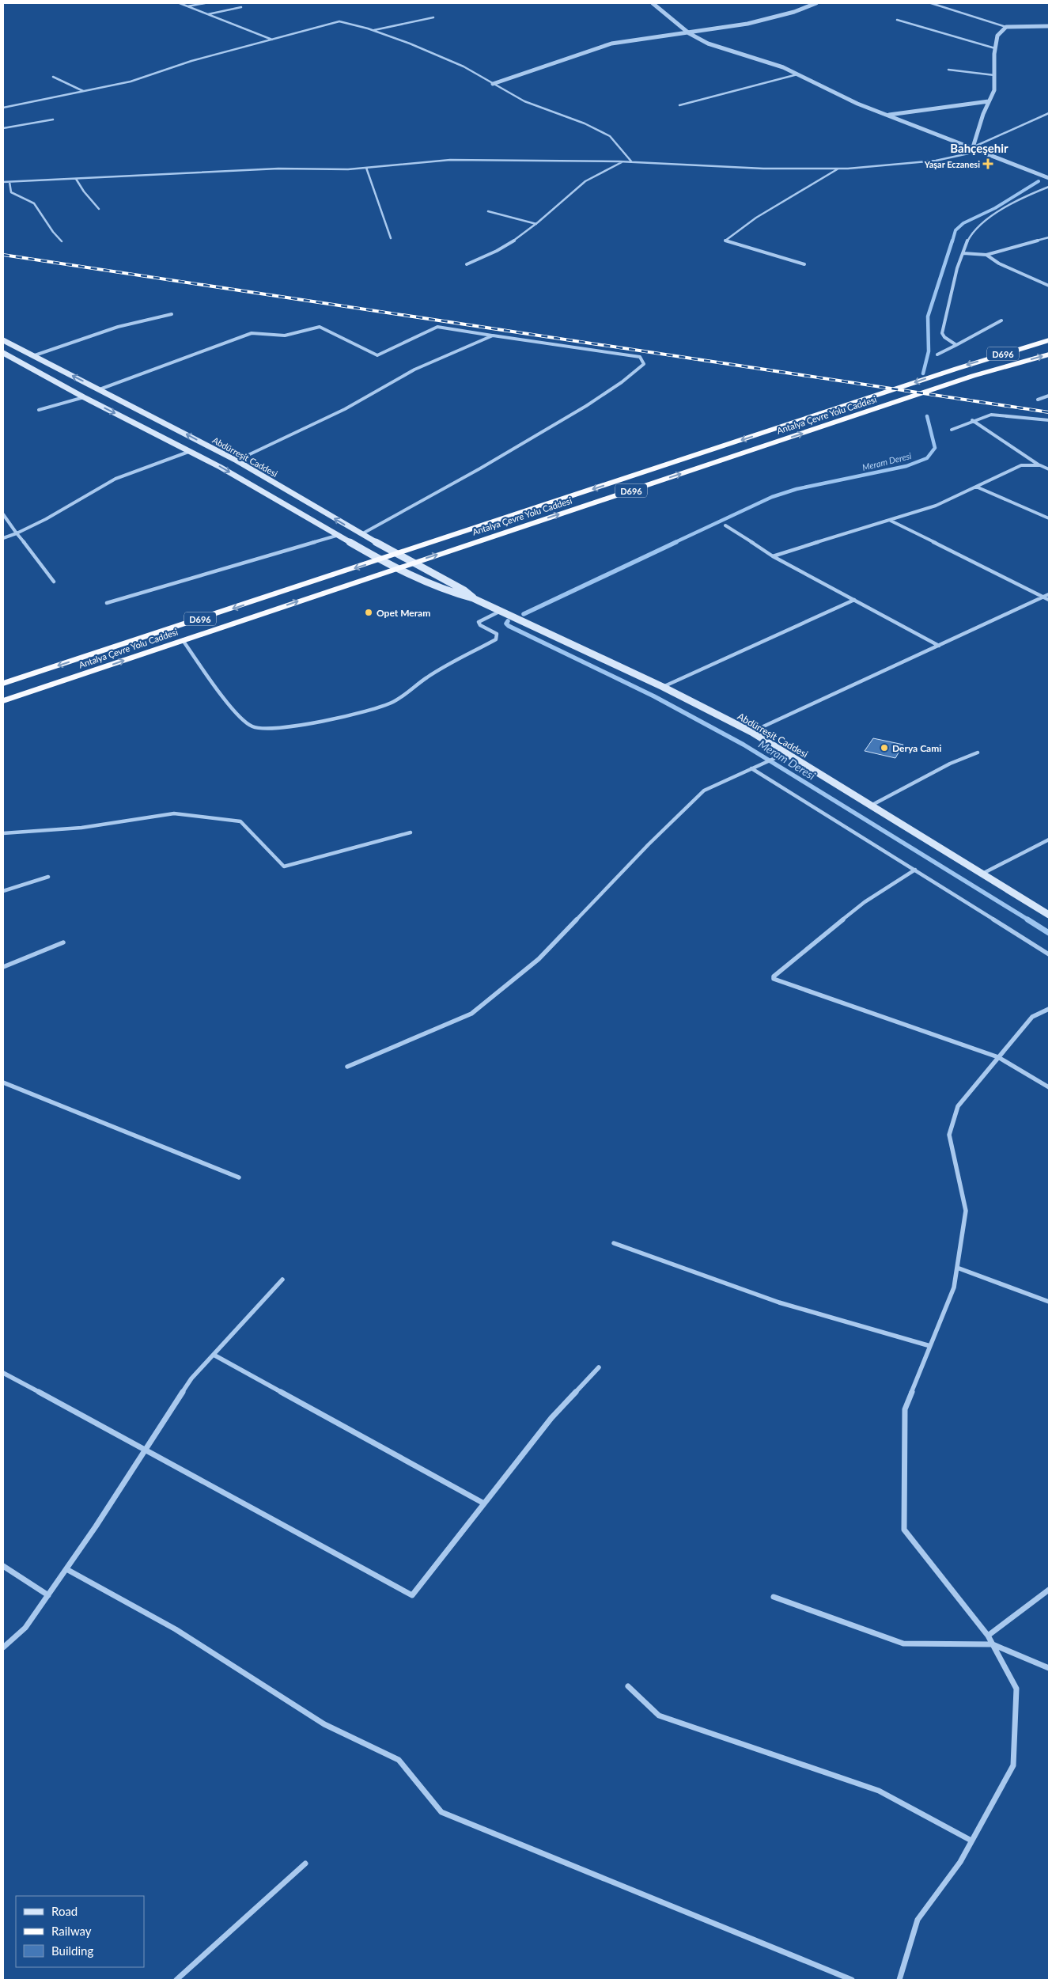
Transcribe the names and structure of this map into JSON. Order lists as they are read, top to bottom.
{
  "streets": {
    "highway": ["D696", "Antalya Çevre Yolu Caddesi"],
    "main road": ["Abdürreşit Caddesi"]
  },
  "crossings": [
    ["Antalya Çevre Yolu Caddesi", "Abdürreşit Caddesi"]
  ],
  "districts": ["Bahçeşehir"],
  "water": ["Meram Deresi"],
  "places": {
    "health": ["Yaşar Eczanesi"],
    "other": ["Opet Meram", "Derya Cami"]
  },
  "legend": ["Road", "Railway", "Building"]
}
